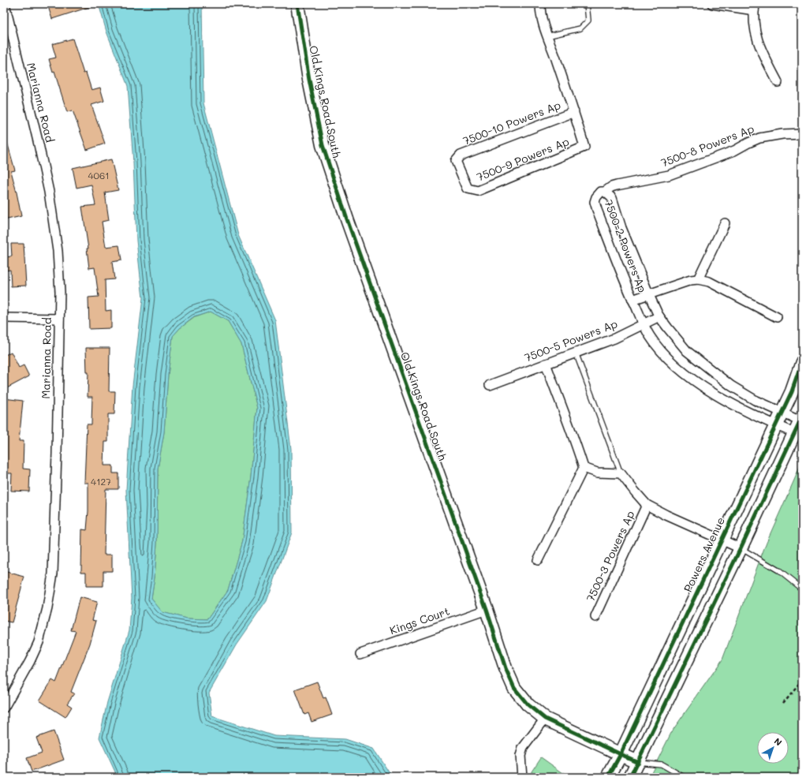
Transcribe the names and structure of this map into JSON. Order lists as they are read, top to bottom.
{
  "streets": {
    "street": [
      "Old Kings Road South",
      "Marianna Road",
      "7500-10 Powers Ap",
      "7500-8 Powers Ap",
      "7500-9 Powers Ap",
      "7500-2 Powers Ap",
      "7500-5 Powers Ap",
      "Powers Avenue",
      "7500-3 Powers Ap",
      "Kings Court"
    ]
  },
  "crossings": [
    ["Old Kings Road South", "Powers Avenue"],
    ["Old Kings Road South", "Kings Court"],
    ["7500-10 Powers Ap", "7500-9 Powers Ap"],
    ["7500-8 Powers Ap", "7500-2 Powers Ap"],
    ["7500-2 Powers Ap", "7500-5 Powers Ap"],
    ["7500-2 Powers Ap", "Powers Avenue"]
  ],
  "house_numbers": ["4061", "4127"],
  "north": "top right"
}
